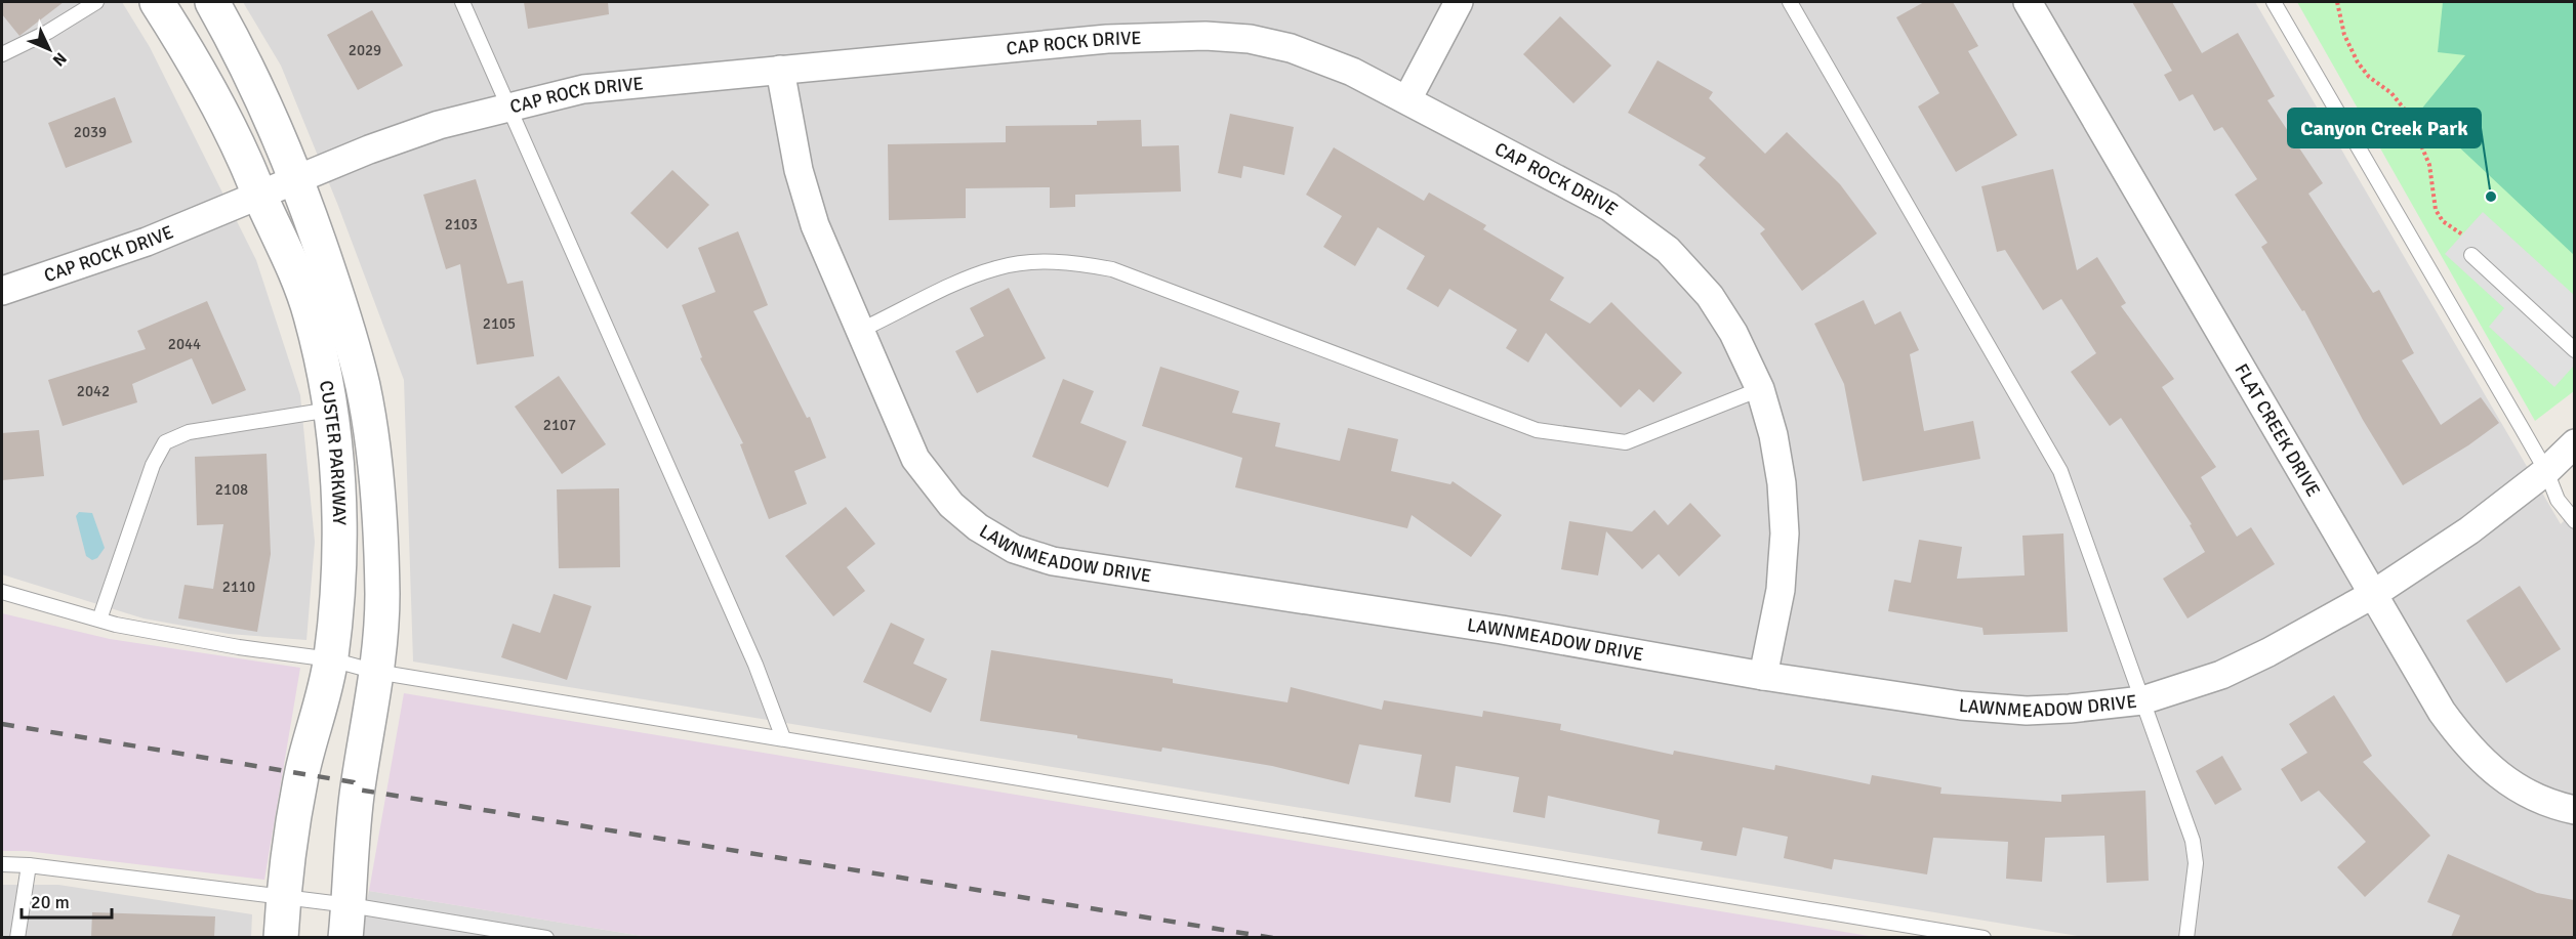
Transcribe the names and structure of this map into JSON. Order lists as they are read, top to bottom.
{
  "streets": {
    "street": [
      "CAP ROCK DRIVE",
      "FLAT CREEK DRIVE",
      "CUSTER PARKWAY",
      "LAWNMEADOW DRIVE"
    ]
  },
  "crossings": [
    ["CAP ROCK DRIVE", "CUSTER PARKWAY"],
    ["CAP ROCK DRIVE", "LAWNMEADOW DRIVE"],
    ["FLAT CREEK DRIVE", "LAWNMEADOW DRIVE"]
  ],
  "places": ["Canyon Creek Park"],
  "house_numbers": [
    "2029",
    "2039",
    "2103",
    "2105",
    "2044",
    "2042",
    "2107",
    "2108",
    "2110"
  ],
  "scale_bar": "20 m",
  "north": "bottom right"
}
